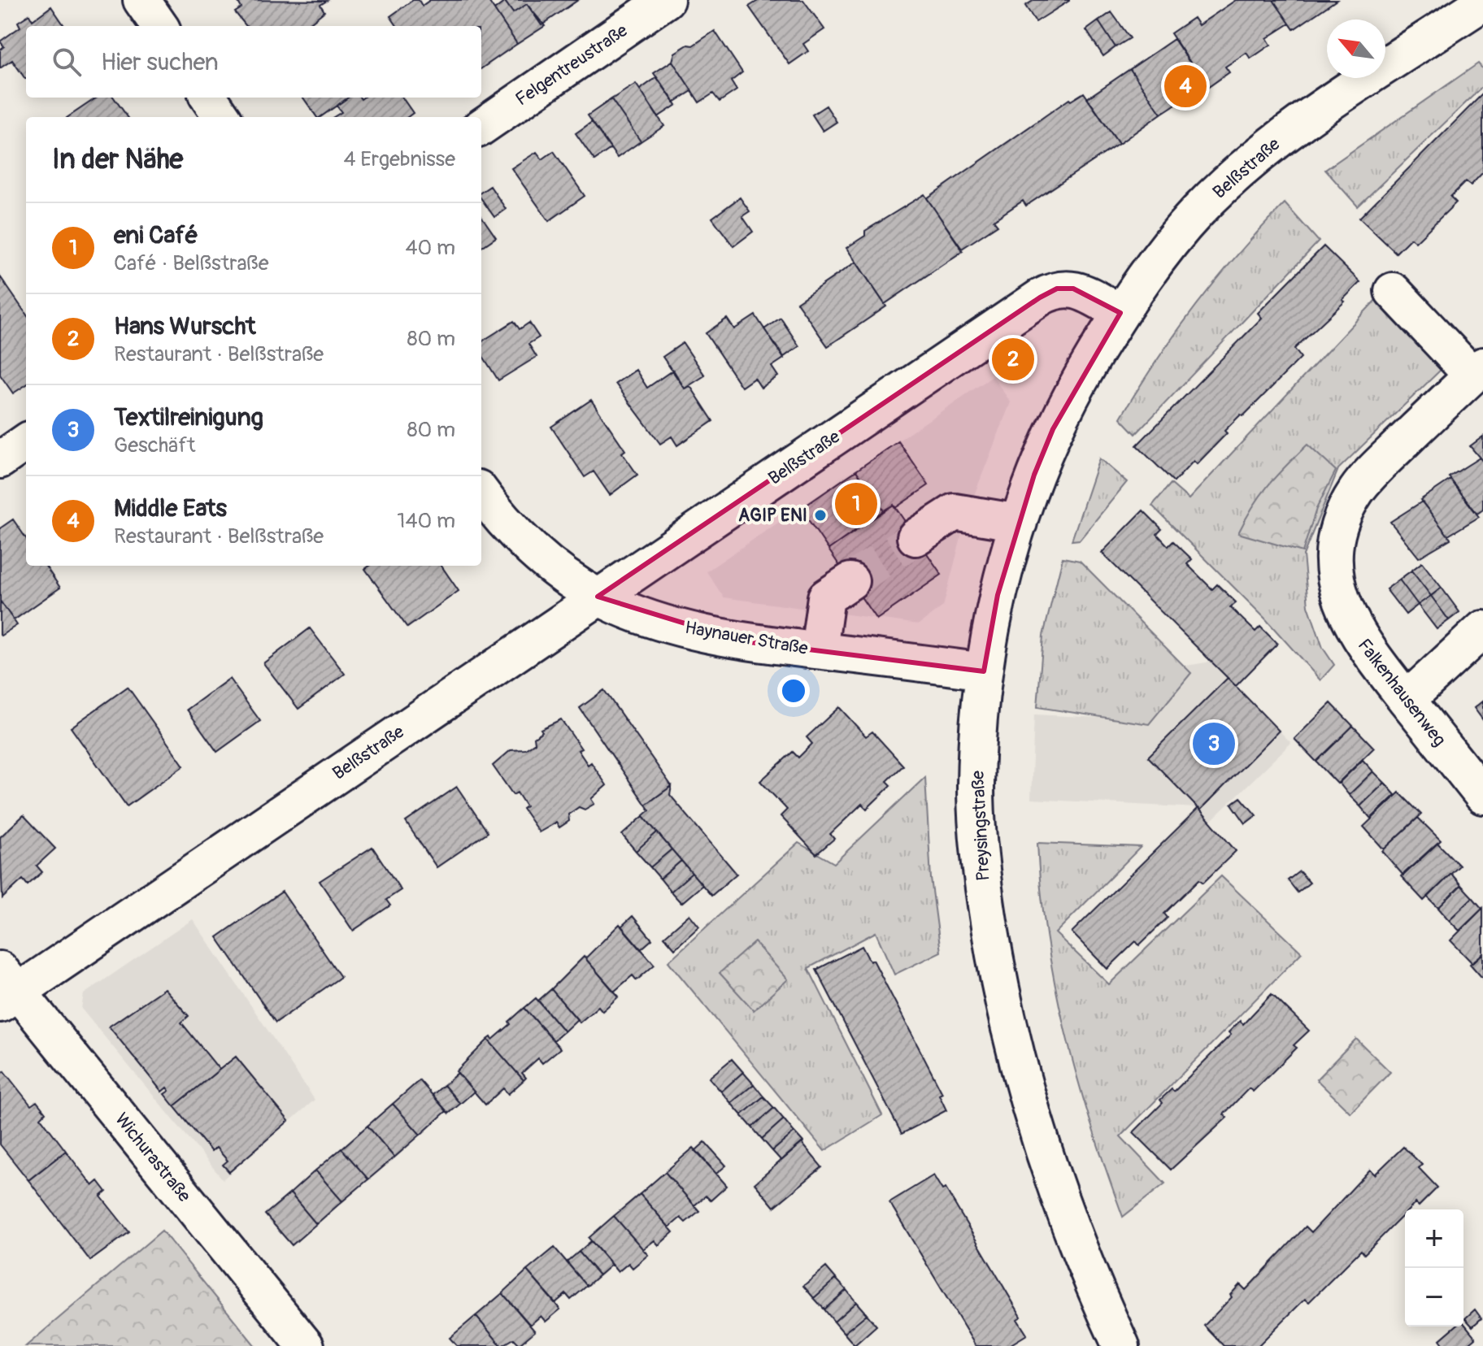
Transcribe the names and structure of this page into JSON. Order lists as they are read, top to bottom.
{
  "streets": {
    "street": [
      "Felgentreustraße",
      "Belßstraße",
      "Haynauer Straße",
      "Falkenhausenweg",
      "Preysingstraße",
      "Wichurastraße"
    ]
  },
  "crossings": [
    ["Belßstraße", "Haynauer Straße"],
    ["Belßstraße", "Preysingstraße"],
    ["Belßstraße", "Wichurastraße"],
    ["Haynauer Straße", "Preysingstraße"]
  ],
  "places": ["AGIP ENI"],
  "north": "top left",
  "page": {
    "search": "Hier suchen",
    "pins": [
      "4",
      "2",
      "1",
      "3"
    ],
    "heading": ["In der Nähe", "4 Ergebnisse"],
    "list": [
      {
        "mark": "1",
        "name": "eni Café",
        "note": "Café · Belßstraße",
        "value": "40 m"
      },
      {
        "mark": "2",
        "name": "Hans Wurscht",
        "note": "Restaurant · Belßstraße",
        "value": "80 m"
      },
      {
        "mark": "3",
        "name": "Textilreinigung",
        "note": "Geschäft",
        "value": "80 m"
      },
      {
        "mark": "4",
        "name": "Middle Eats",
        "note": "Restaurant · Belßstraße",
        "value": "140 m"
      }
    ],
    "map_buttons": ["+", "−"]
  }
}
